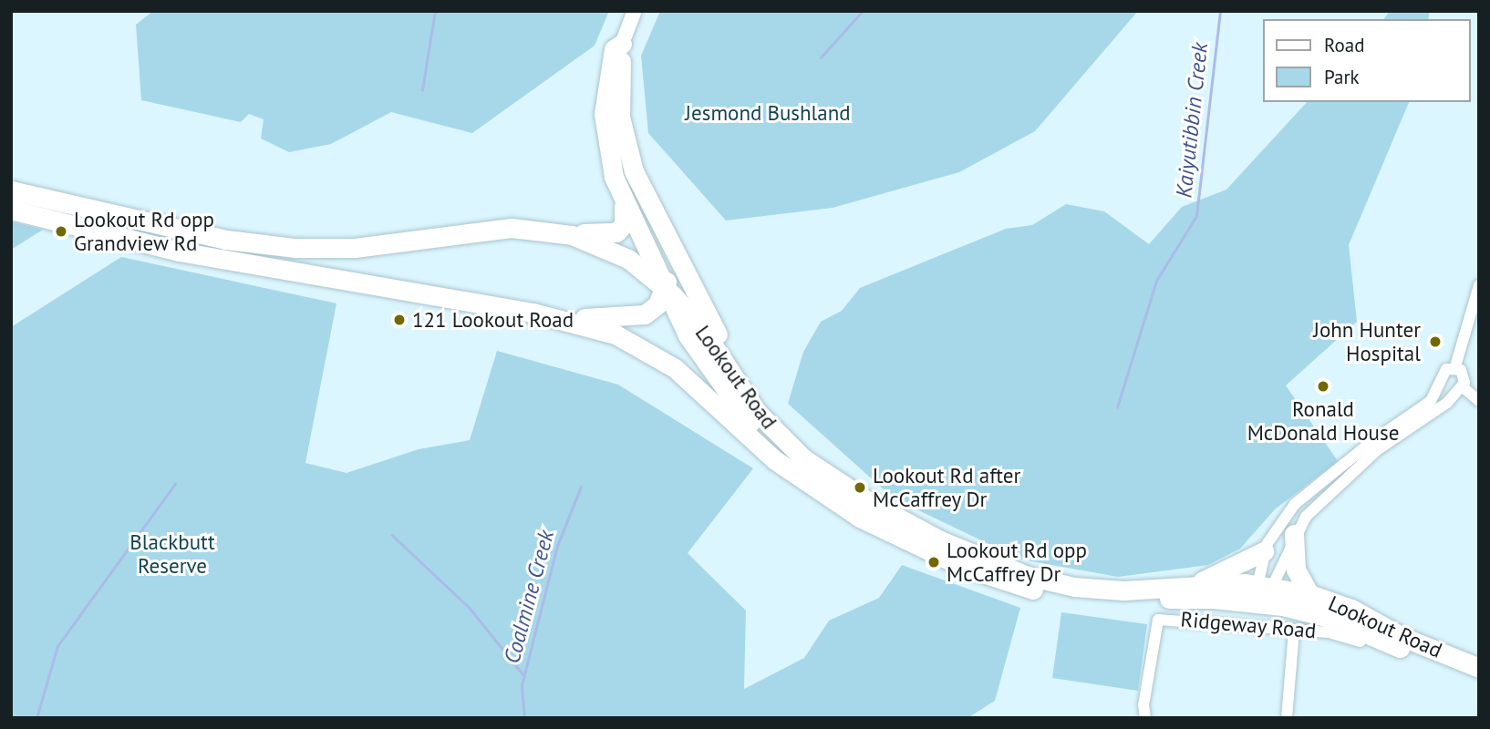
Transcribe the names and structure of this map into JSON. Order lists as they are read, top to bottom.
{
  "streets": {
    "highway": ["Lookout Road"],
    "street": ["Ridgeway Road"]
  },
  "water": ["Kaiyutibbin Creek", "Coalmine Creek"],
  "parks": ["Jesmond Bushland", "Blackbutt Reserve"],
  "places": [
    "Lookout Rd opp Grandview Rd",
    "121 Lookout Road",
    "John Hunter Hospital",
    "Ronald McDonald House",
    "Lookout Rd after McCaffrey Dr",
    "Lookout Rd opp McCaffrey Dr"
  ],
  "legend": ["Road", "Park"]
}
